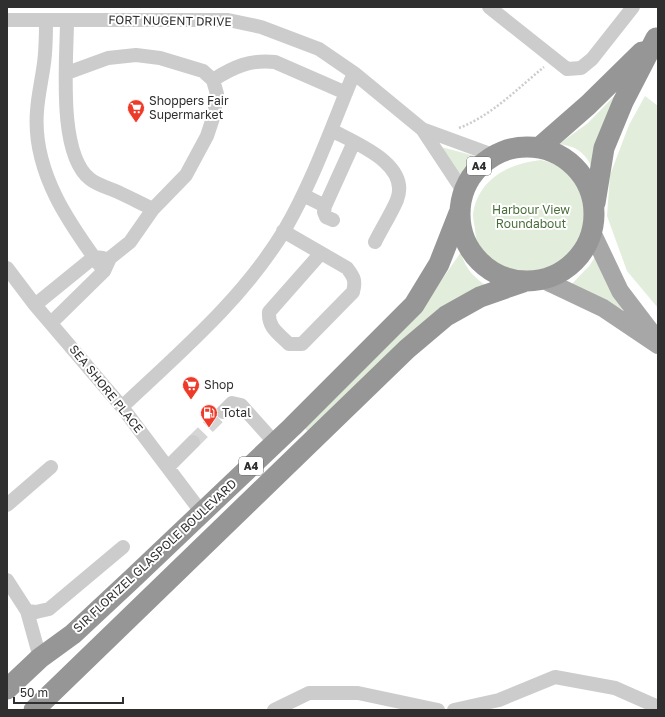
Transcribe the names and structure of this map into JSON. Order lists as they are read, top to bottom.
{
  "streets": {
    "highway": ["A4", "SIR FLORIZEL GLASPOLE BOULEVARD"],
    "street": ["FORT NUGENT DRIVE", "SEA SHORE PLACE"]
  },
  "crossings": [
    ["FORT NUGENT DRIVE", "A4"],
    ["FORT NUGENT DRIVE", "SIR FLORIZEL GLASPOLE BOULEVARD"],
    ["A4", "SIR FLORIZEL GLASPOLE BOULEVARD"],
    ["SEA SHORE PLACE", "SIR FLORIZEL GLASPOLE BOULEVARD"]
  ],
  "parks": ["Harbour View Roundabout"],
  "places": {
    "supermarket": ["Shoppers Fair Supermarket", "Shop"],
    "fuel station": ["Total"]
  },
  "scale_bar": "50 m"
}
